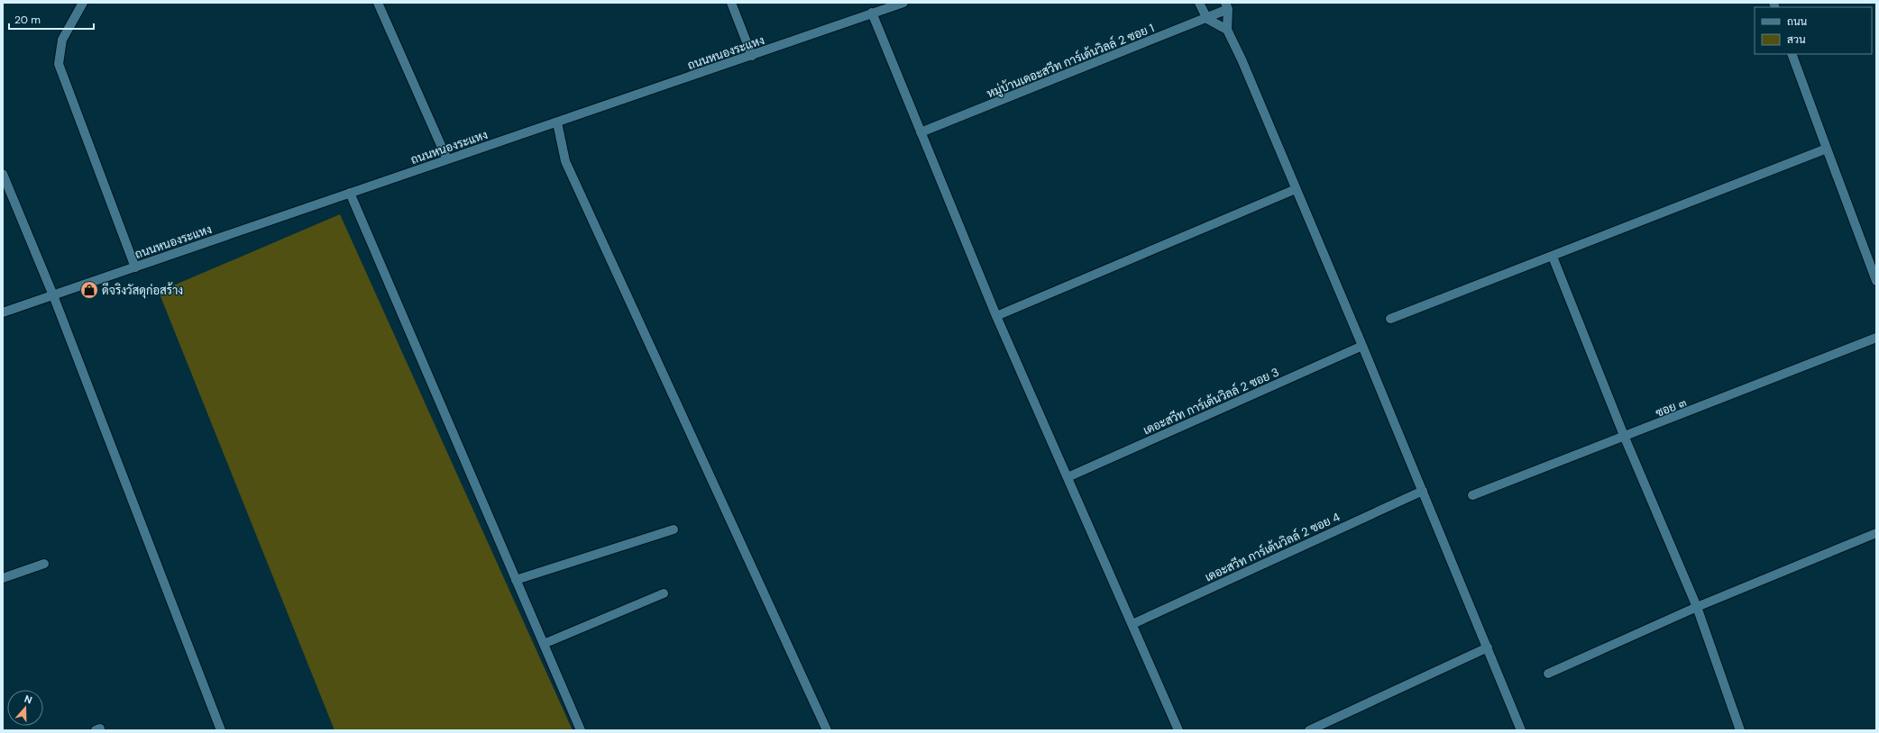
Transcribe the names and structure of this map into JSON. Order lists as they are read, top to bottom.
{
  "streets": {
    "street": [
      "ถนนหนองระแหง",
      "หมู่บ้านเดอะสวีท การ์เด้นวิลล์ 2 ซอย 1",
      "เดอะสวีท การ์เด้นวิลล์ 2 ซอย 3",
      "ซอย ๓",
      "เดอะสวีท การ์เด้นวิลล์ 2 ซอย 4"
    ]
  },
  "places": {
    "shop": ["ดีจริงวัสดุก่อสร้าง"]
  },
  "legend": ["ถนน", "สวน"],
  "scale_bar": "20 m",
  "north": "top"
}
